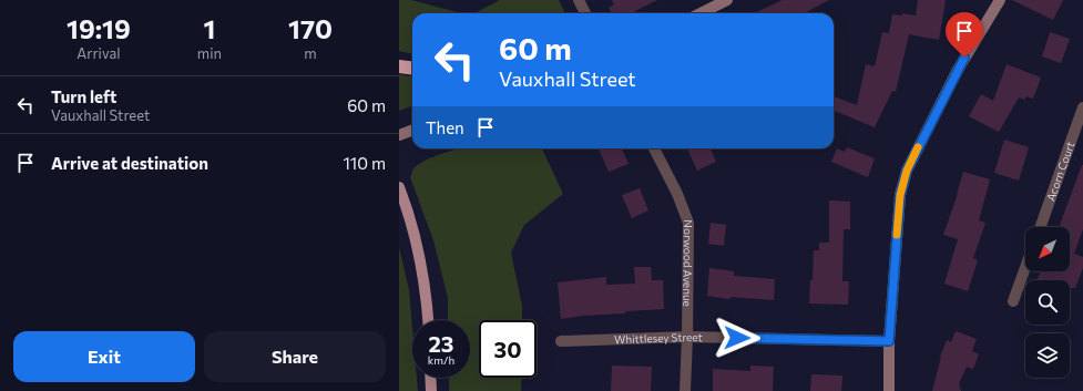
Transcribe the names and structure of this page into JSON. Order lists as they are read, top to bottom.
{
  "streets": {
    "street": ["Acorn Court", "Norwood Avenue", "Whittlesey Street"]
  },
  "crossings": [
    ["Norwood Avenue", "Whittlesey Street"]
  ],
  "north": "bottom left",
  "page": {
    "eta": [
      "19:19",
      "Arrival",
      "1",
      "min",
      "170",
      "m"
    ],
    "turn": ["60 m", "Vauxhall Street"],
    "list": [
      {
        "name": "Turn left",
        "note": "Vauxhall Street",
        "value": "60 m"
      },
      {
        "name": "Arrive at destination",
        "value": "110 m"
      }
    ],
    "then": "Then",
    "speed": "23 km/h",
    "limit": "30",
    "buttons": ["Exit", "Share"]
  }
}
